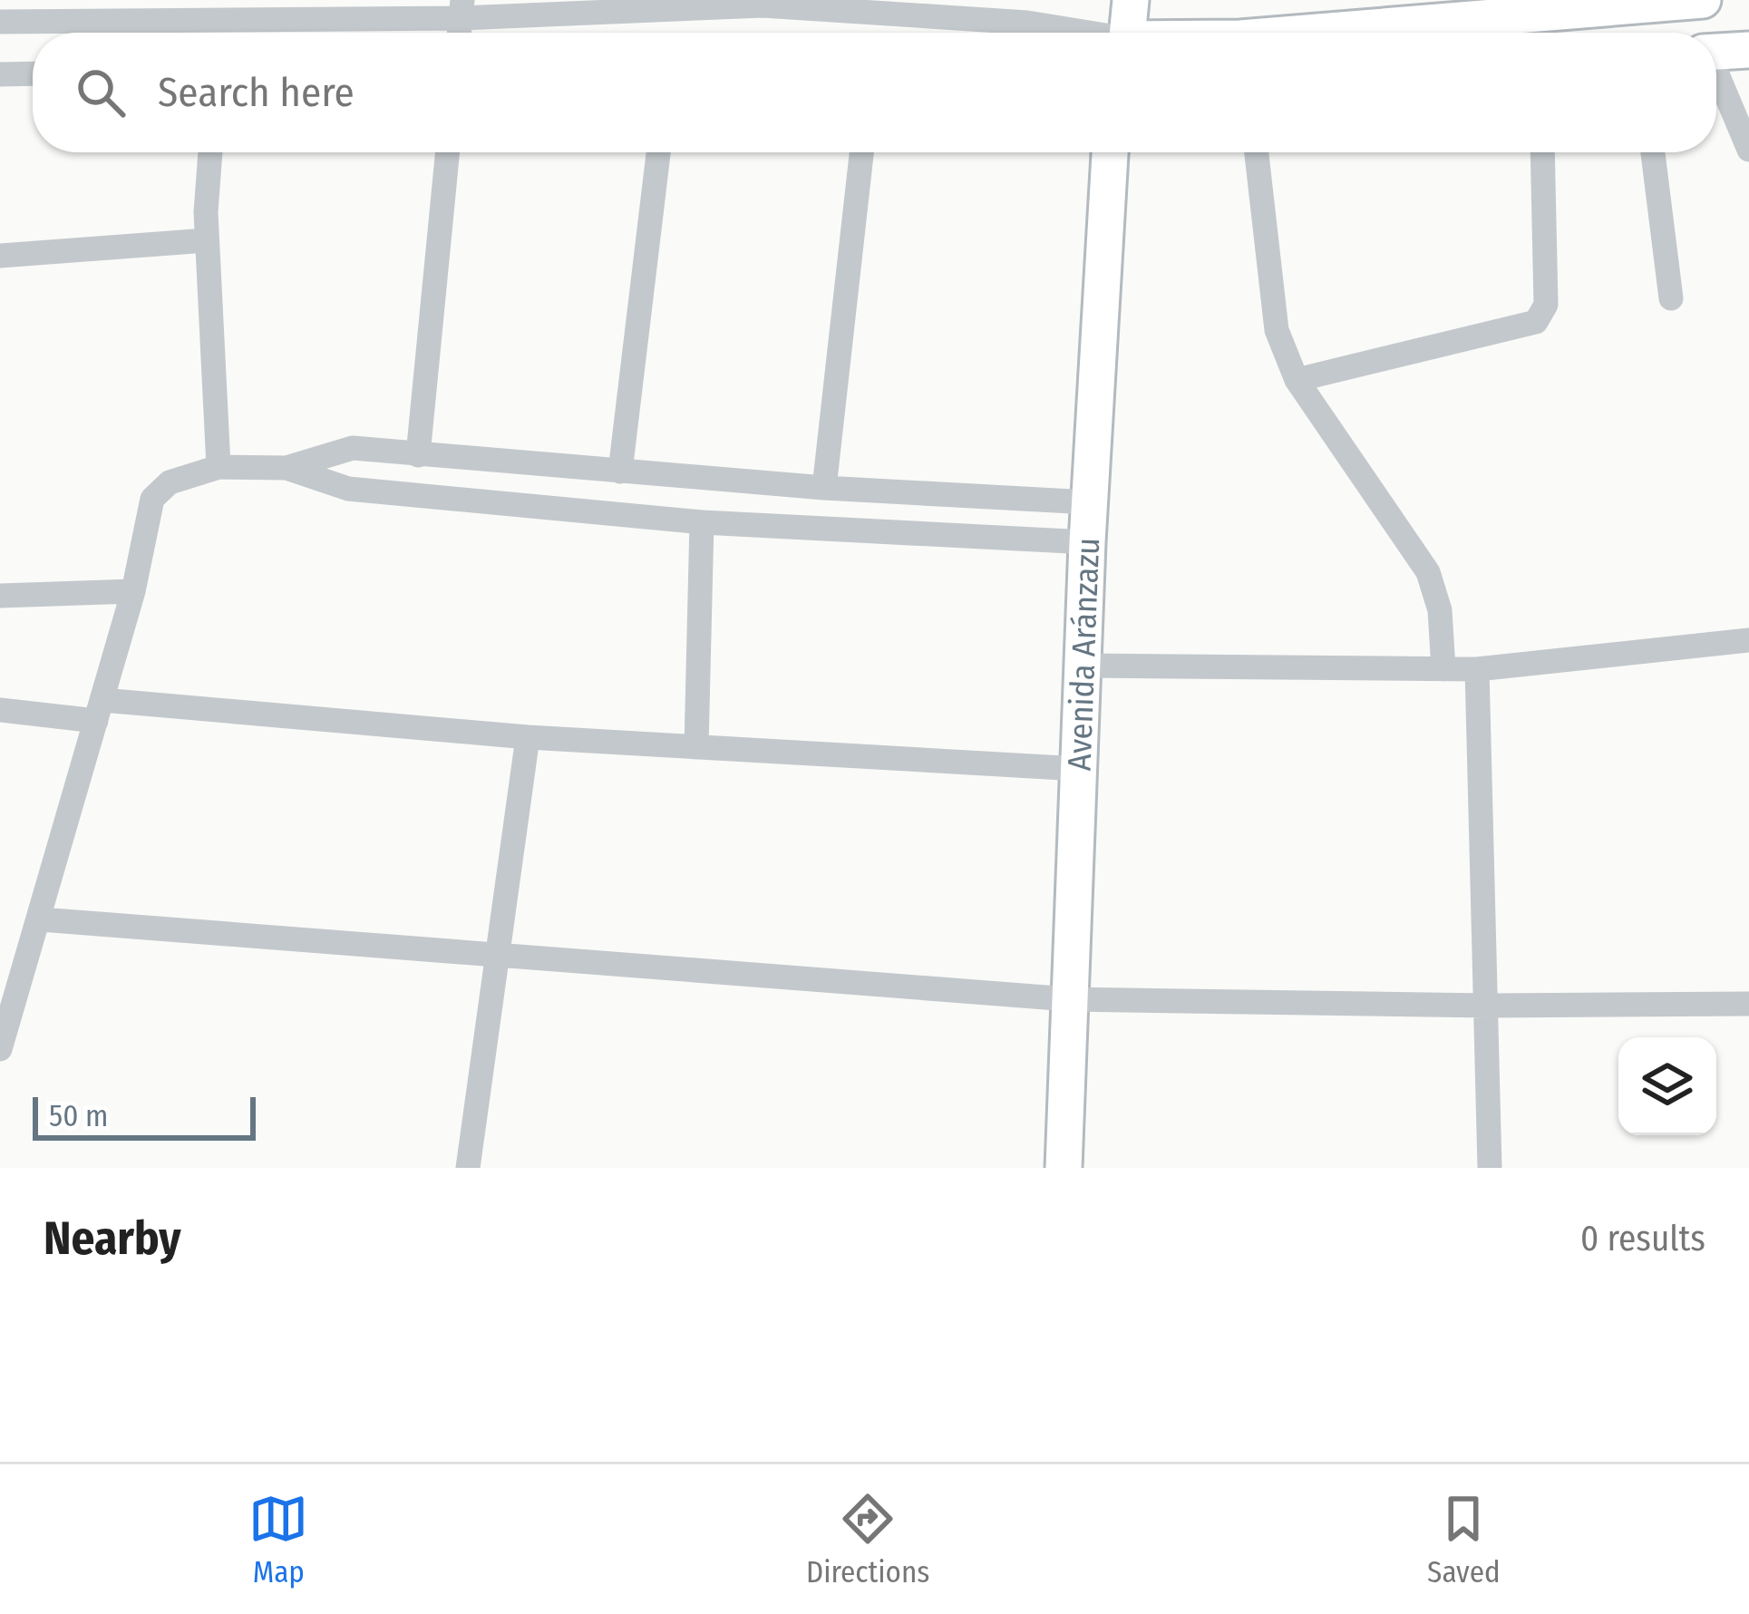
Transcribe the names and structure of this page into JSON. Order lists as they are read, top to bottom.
{
  "streets": {
    "street": ["Avenida Aránzazu"]
  },
  "scale_bar": "50 m",
  "page": {
    "search": "Search here",
    "scale": "50 m",
    "heading": ["Nearby", "0 results"],
    "nav": ["Map", "Directions", "Saved"]
  }
}
